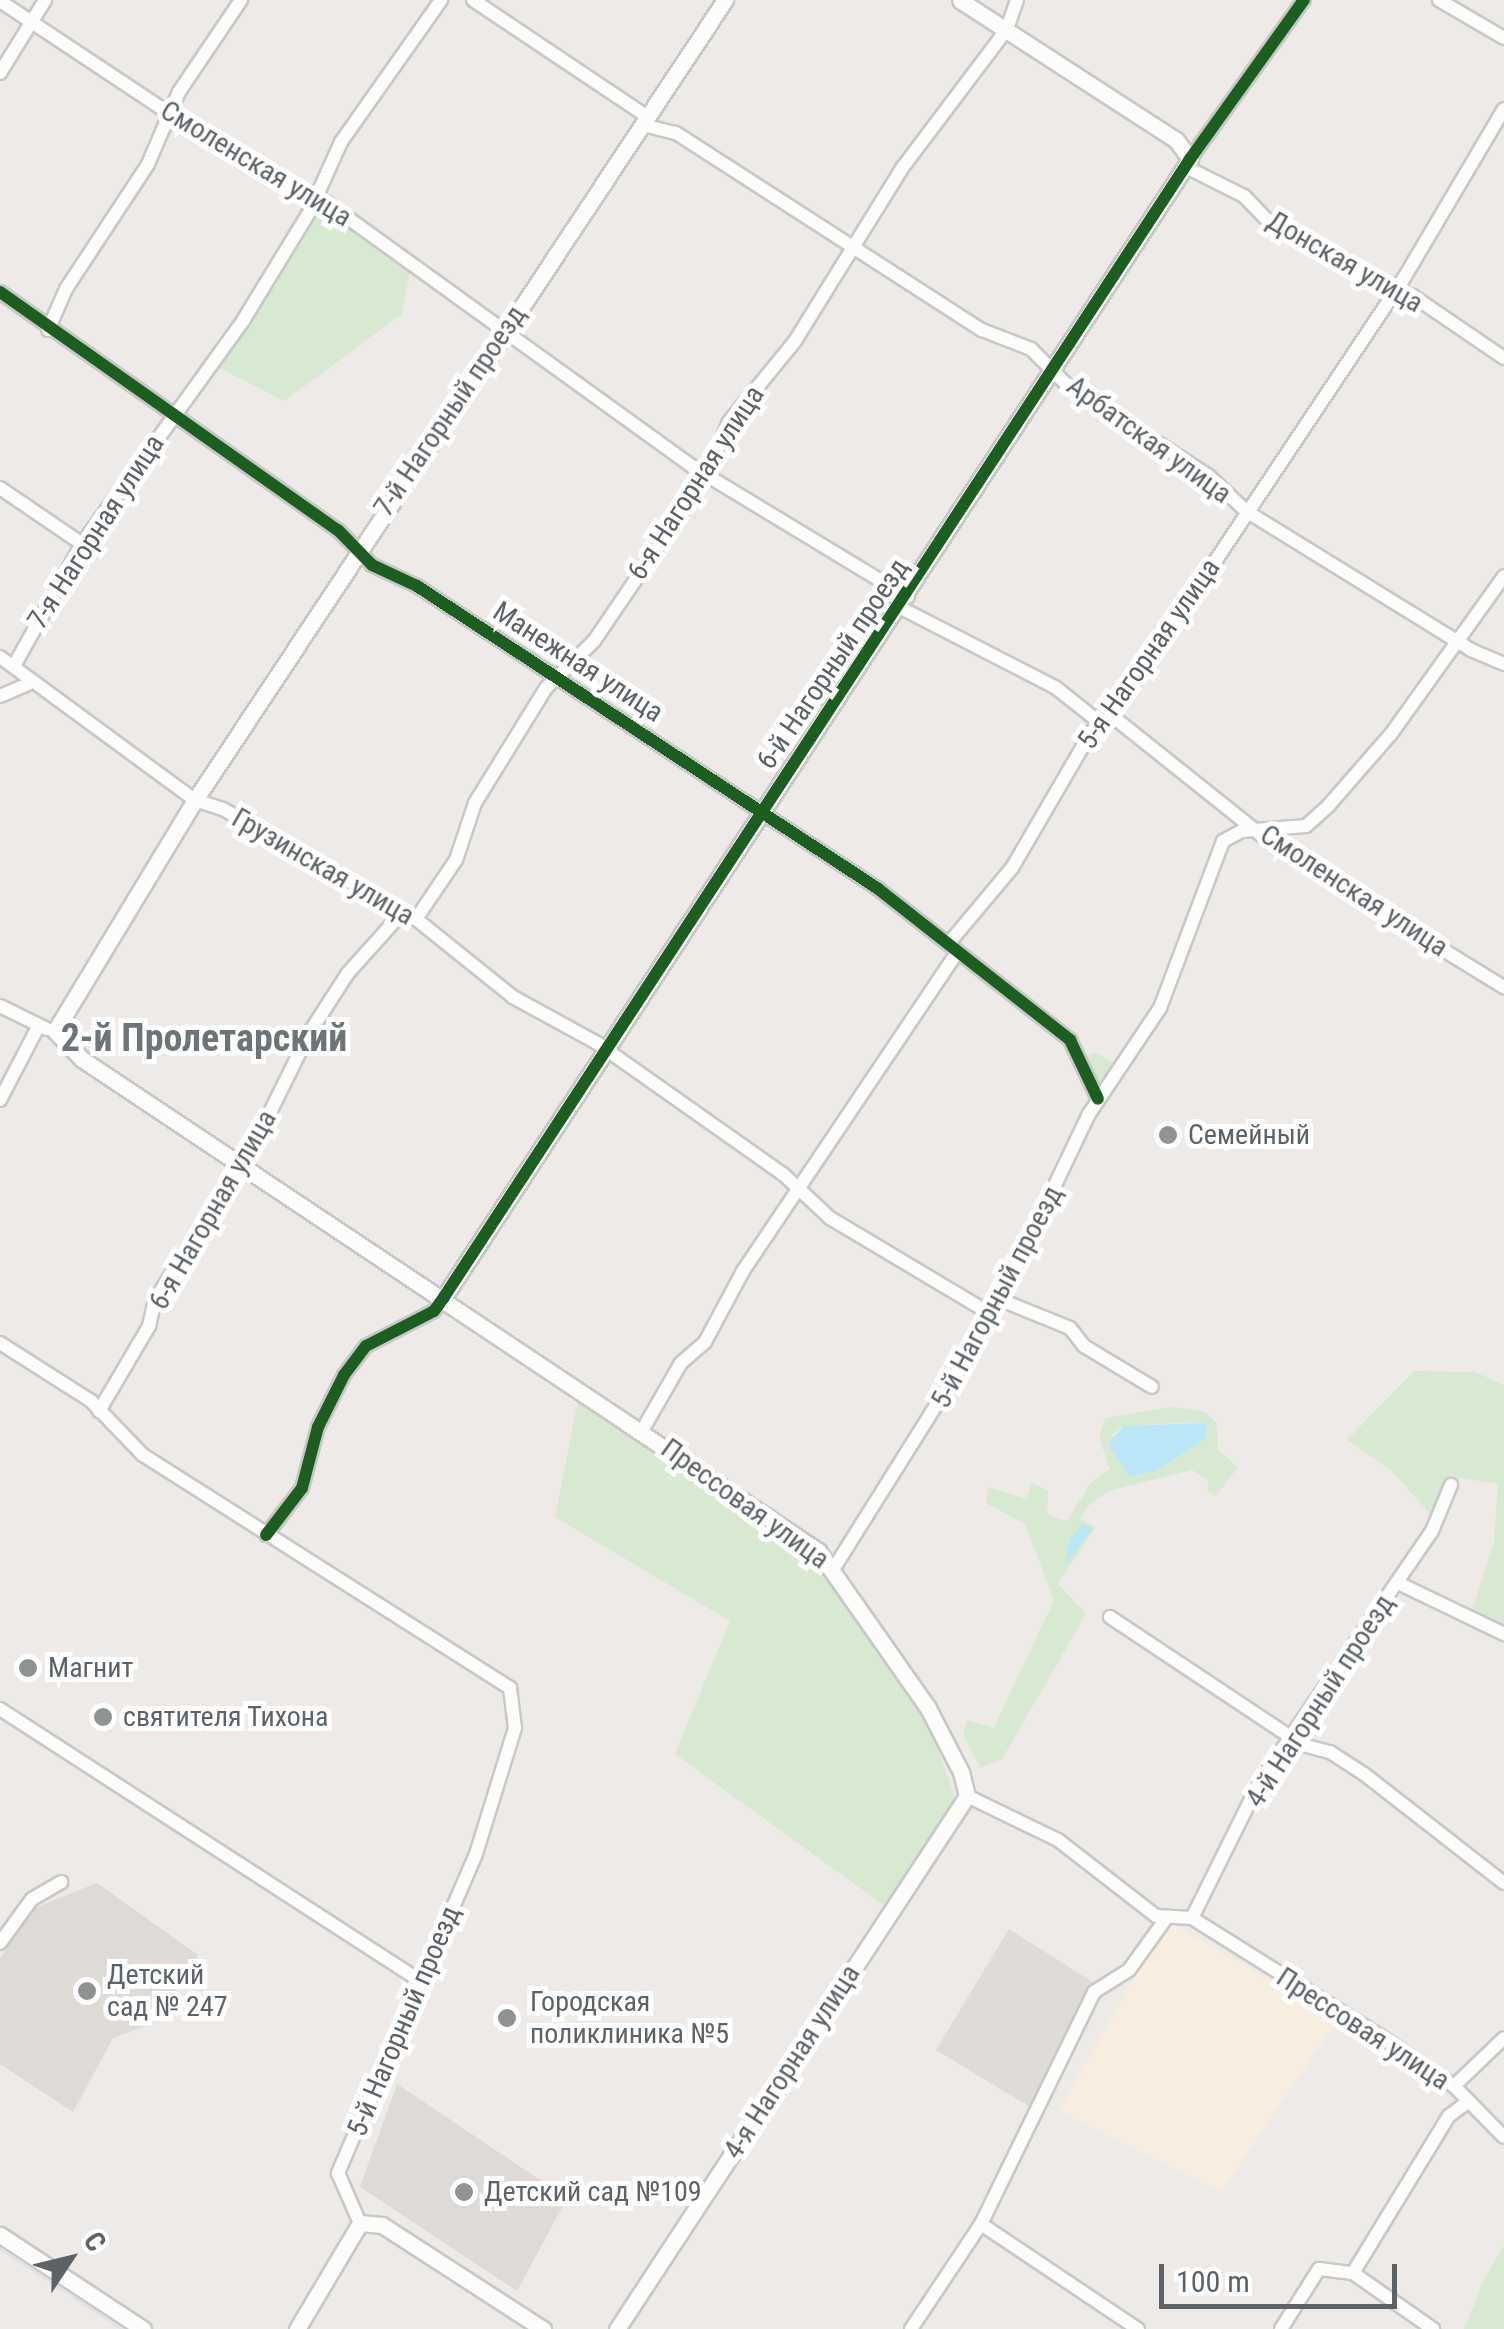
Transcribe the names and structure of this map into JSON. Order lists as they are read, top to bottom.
{
  "streets": {
    "street": [
      "Смоленская улица",
      "Донская улица",
      "7-й Нагорный проезд",
      "Арбатская улица",
      "6-я Нагорная улица",
      "7-я Нагорная улица",
      "5-я Нагорная улица",
      "Манежная улица",
      "6-й Нагорный проезд",
      "Грузинская улица",
      "5-й Нагорный проезд",
      "Прессовая улица",
      "4-й Нагорный проезд",
      "4-я Нагорная улица"
    ]
  },
  "crossings": [
    ["Смоленская улица", "7-й Нагорный проезд"],
    ["Смоленская улица", "6-я Нагорная улица"],
    ["Смоленская улица", "7-я Нагорная улица"],
    ["Смоленская улица", "5-я Нагорная улица"],
    ["Смоленская улица", "6-й Нагорный проезд"],
    ["Смоленская улица", "5-й Нагорный проезд"],
    ["Донская улица", "6-я Нагорная улица"],
    ["Донская улица", "5-я Нагорная улица"],
    ["Донская улица", "6-й Нагорный проезд"],
    ["7-й Нагорный проезд", "Арбатская улица"],
    ["7-й Нагорный проезд", "Манежная улица"],
    ["7-й Нагорный проезд", "Грузинская улица"],
    ["7-й Нагорный проезд", "Прессовая улица"],
    ["Арбатская улица", "6-я Нагорная улица"],
    ["Арбатская улица", "5-я Нагорная улица"],
    ["Арбатская улица", "6-й Нагорный проезд"],
    ["Арбатская улица", "5-й Нагорный проезд"],
    ["6-я Нагорная улица", "Манежная улица"],
    ["6-я Нагорная улица", "Грузинская улица"],
    ["6-я Нагорная улица", "Прессовая улица"],
    ["7-я Нагорная улица", "Манежная улица"],
    ["7-я Нагорная улица", "Грузинская улица"],
    ["5-я Нагорная улица", "Манежная улица"],
    ["5-я Нагорная улица", "Грузинская улица"],
    ["5-я Нагорная улица", "Прессовая улица"],
    ["Манежная улица", "6-й Нагорный проезд"],
    ["Манежная улица", "5-й Нагорный проезд"],
    ["6-й Нагорный проезд", "Грузинская улица"],
    ["6-й Нагорный проезд", "5-й Нагорный проезд"],
    ["6-й Нагорный проезд", "Прессовая улица"],
    ["Грузинская улица", "5-й Нагорный проезд"],
    ["5-й Нагорный проезд", "Прессовая улица"],
    ["Прессовая улица", "4-й Нагорный проезд"],
    ["Прессовая улица", "4-я Нагорная улица"]
  ],
  "districts": ["2-й Пролетарский"],
  "places": [
    "Семейный",
    "Магнит",
    "святителя Тихона",
    "Детский сад № 247",
    "Городская поликлиника №5",
    "Детский сад №109"
  ],
  "scale_bar": "100 m",
  "north": "top right"
}
